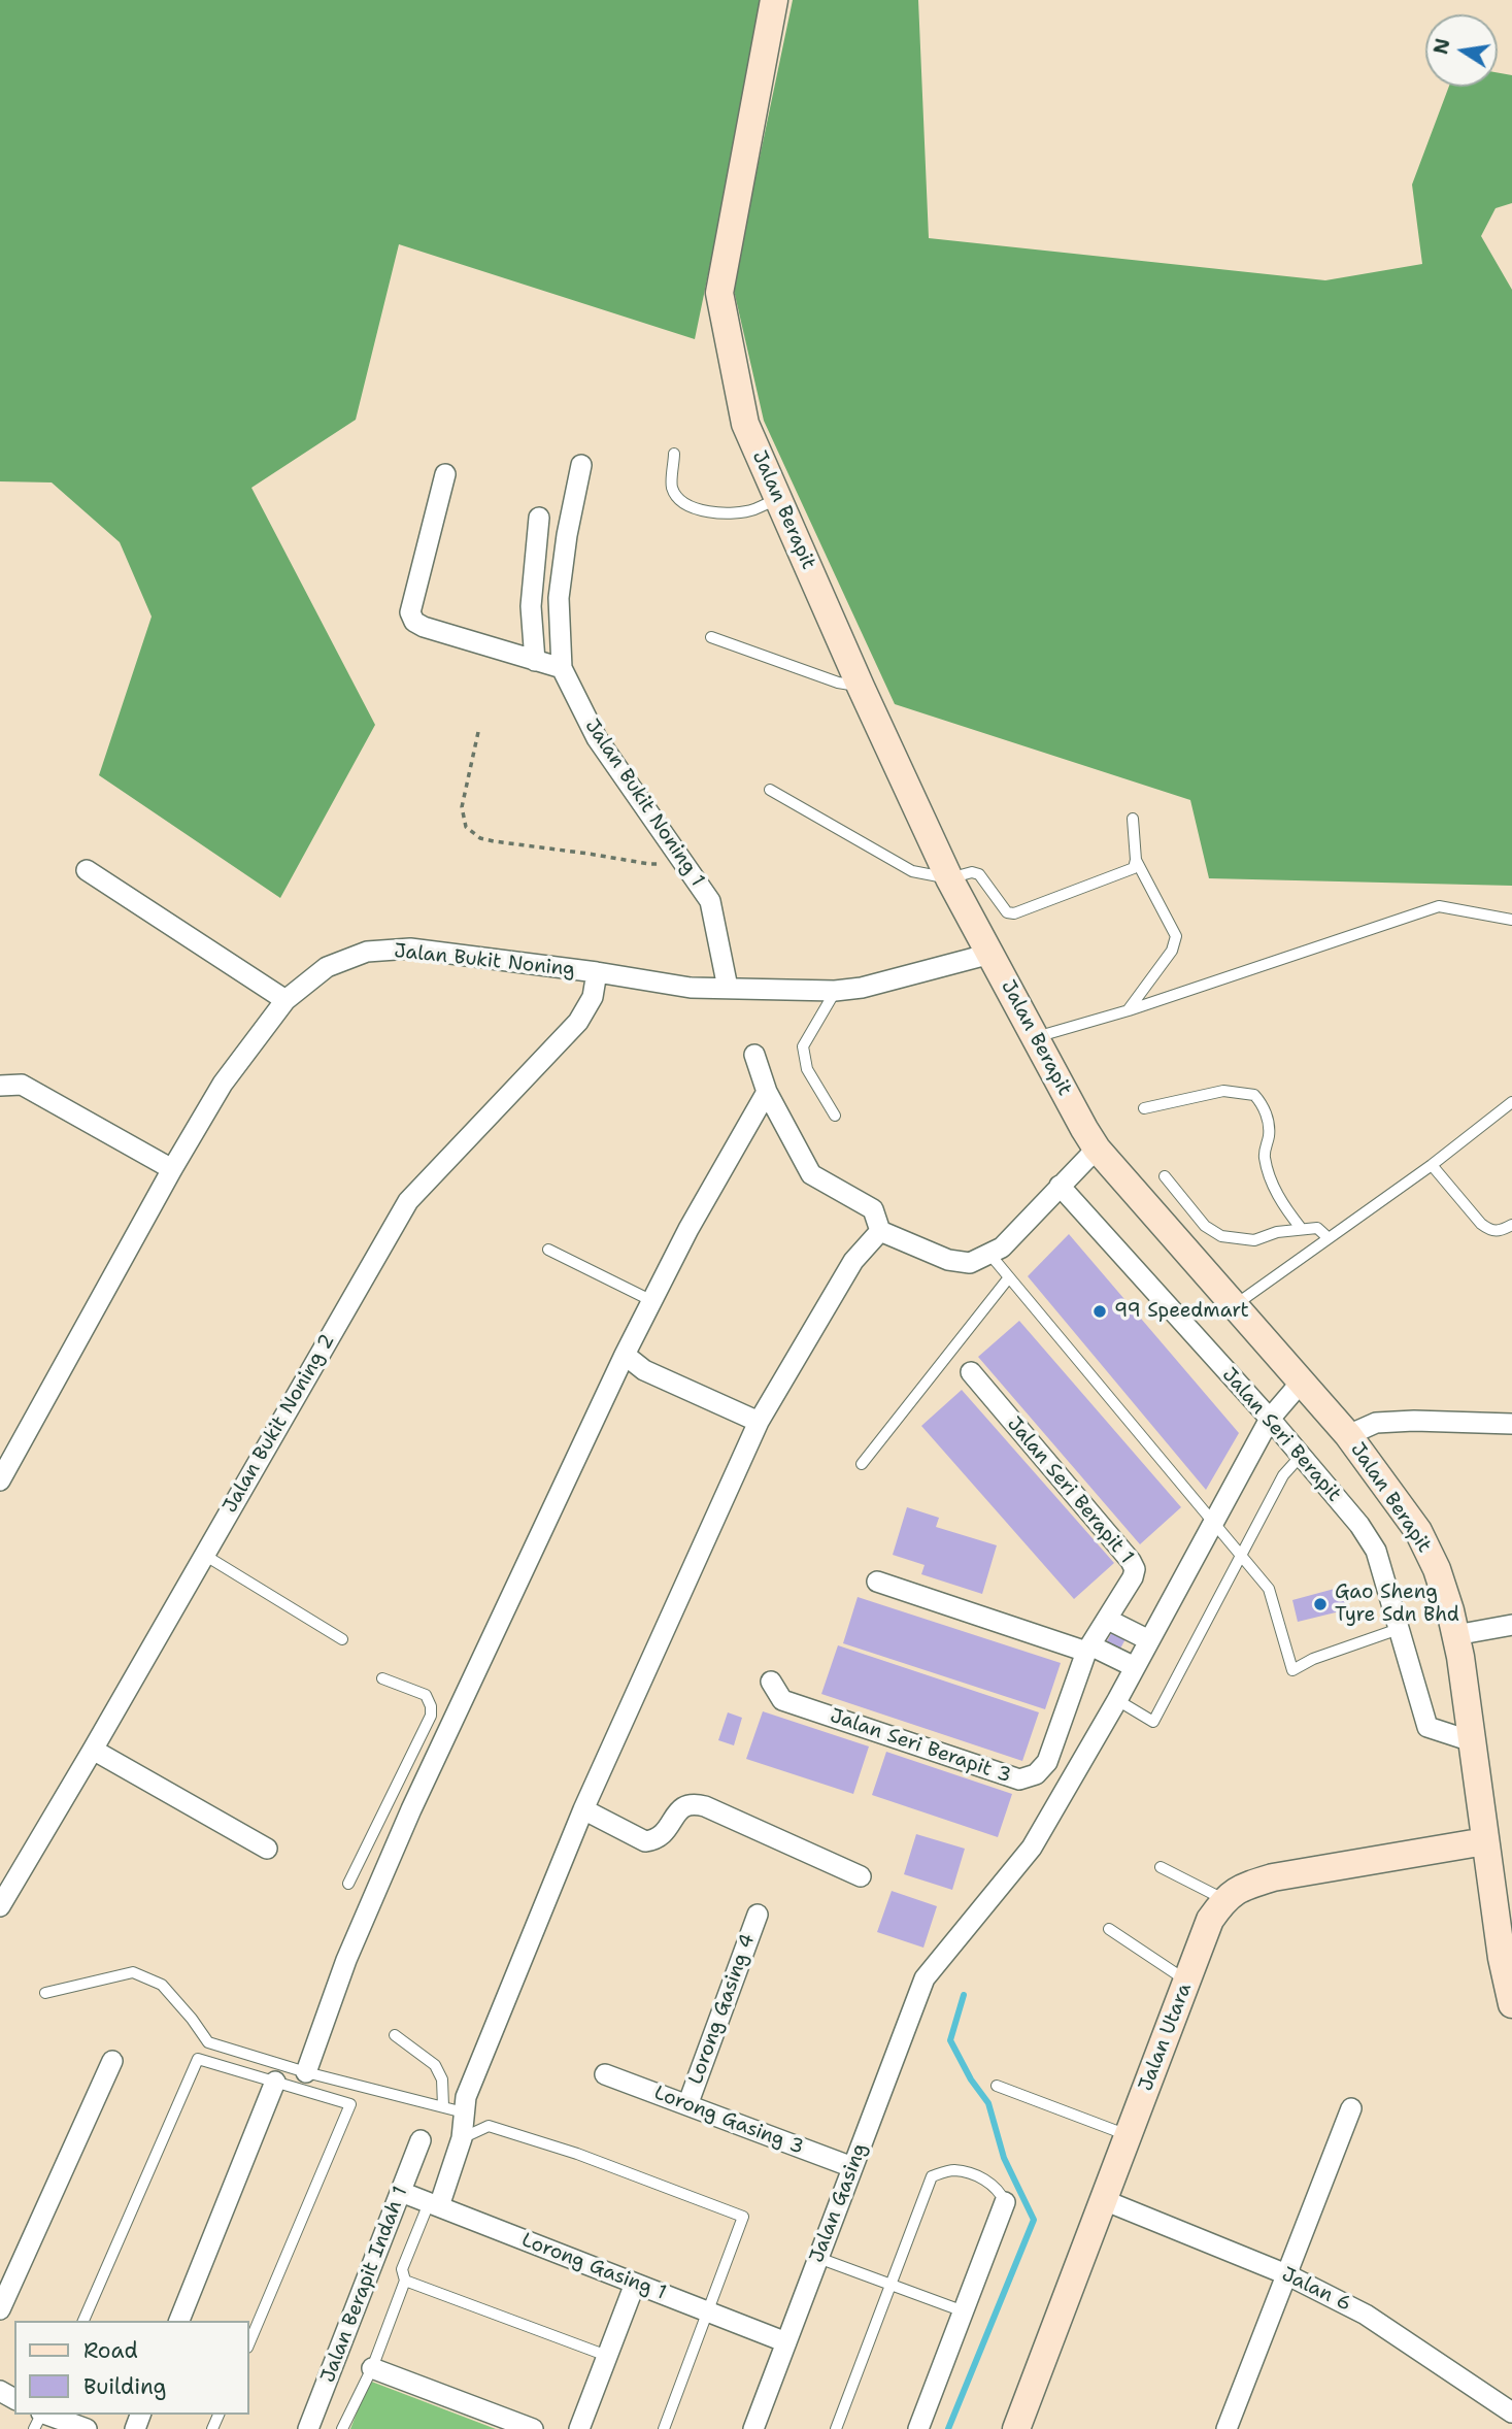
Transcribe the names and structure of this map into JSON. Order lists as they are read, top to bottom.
{
  "streets": {
    "main road": ["Jalan Berapit", "Jalan Utara"],
    "street": [
      "Jalan Bukit Noning 1",
      "Jalan Bukit Noning",
      "Jalan Bukit Noning 2",
      "Jalan Seri Berapit",
      "Jalan Seri Berapit 1",
      "Jalan Seri Berapit 3",
      "Lorong Gasing 4",
      "Lorong Gasing 3",
      "Jalan Gasing",
      "Lorong Gasing 1",
      "Jalan Berapit Indah 1",
      "Jalan 6"
    ]
  },
  "crossings": [
    ["Jalan Berapit", "Jalan Bukit Noning"],
    ["Jalan Berapit", "Jalan Seri Berapit"],
    ["Jalan Berapit", "Jalan Gasing"],
    ["Jalan Bukit Noning 1", "Jalan Bukit Noning"],
    ["Jalan Bukit Noning", "Jalan Bukit Noning 2"],
    ["Jalan Seri Berapit", "Jalan Gasing"],
    ["Jalan Seri Berapit 1", "Jalan Seri Berapit 3"],
    ["Lorong Gasing 4", "Lorong Gasing 3"],
    ["Jalan Utara", "Jalan 6"],
    ["Lorong Gasing 3", "Jalan Gasing"],
    ["Jalan Gasing", "Lorong Gasing 1"],
    ["Lorong Gasing 1", "Jalan Berapit Indah 1"]
  ],
  "places": ["99 Speedmart", "Gao Sheng Tyre Sdn Bhd"],
  "legend": ["Road", "Building"],
  "north": "left"
}
